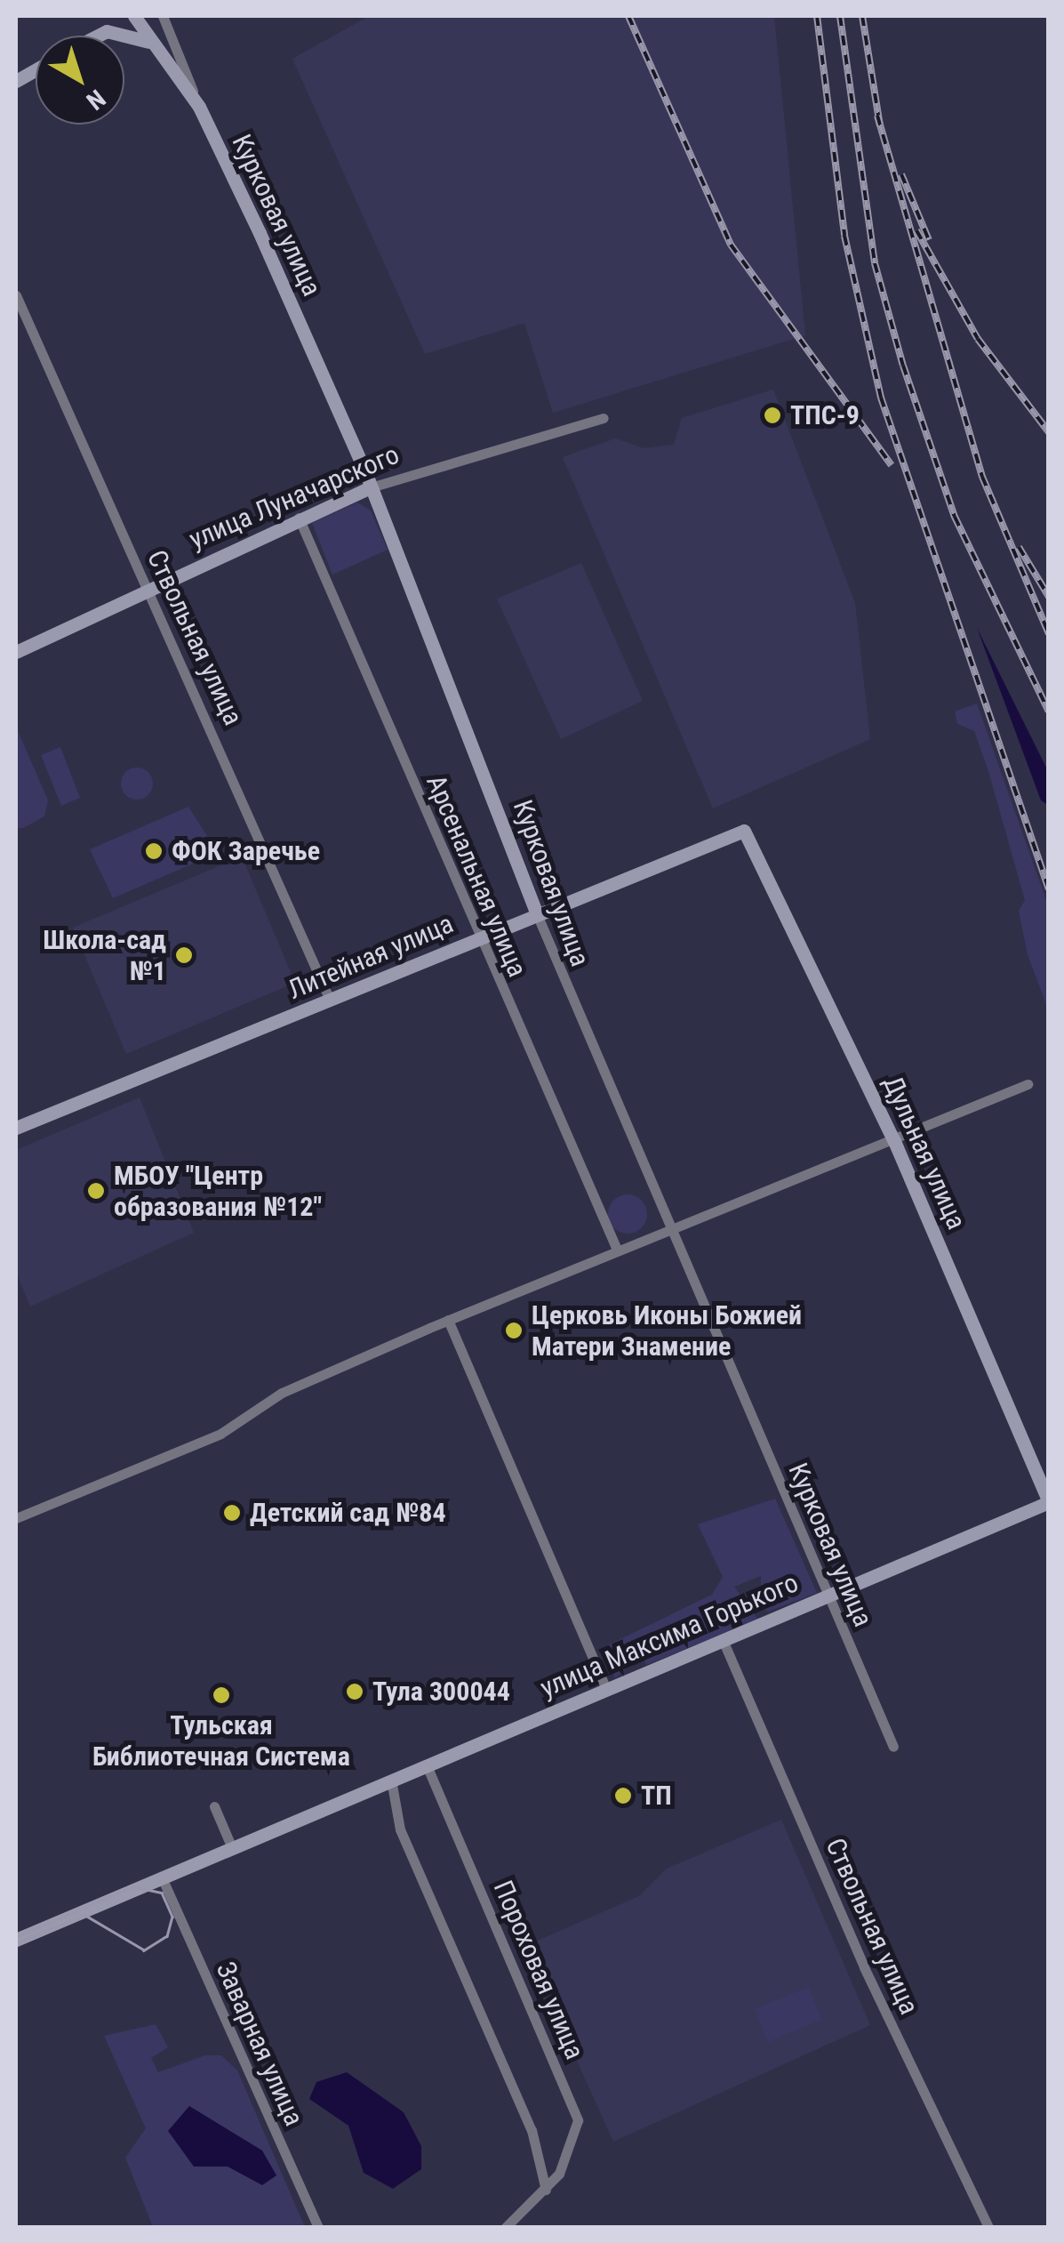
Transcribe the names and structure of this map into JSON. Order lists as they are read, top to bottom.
{
  "streets": {
    "main road": [
      "Курковая улица",
      "улица Луначарского",
      "Литейная улица",
      "Дульная улица",
      "улица Максима Горького"
    ],
    "street": [
      "Ствольная улица",
      "Арсенальная улица",
      "Пороховая улица",
      "Заварная улица"
    ]
  },
  "crossings": [
    ["Курковая улица", "улица Луначарского"],
    ["Курковая улица", "Литейная улица"],
    ["Курковая улица", "улица Максима Горького"],
    ["улица Луначарского", "Ствольная улица"],
    ["улица Луначарского", "Арсенальная улица"],
    ["Ствольная улица", "Литейная улица"],
    ["Ствольная улица", "улица Максима Горького"],
    ["Арсенальная улица", "Литейная улица"],
    ["Литейная улица", "Дульная улица"],
    ["Дульная улица", "улица Максима Горького"],
    ["улица Максима Горького", "Пороховая улица"],
    ["улица Максима Горького", "Заварная улица"]
  ],
  "places": [
    "ТПС-9",
    "ФОК Заречье",
    "Школа-сад №1",
    "МБОУ \"Центр образования №12\"",
    "Церковь Иконы Божией Матери Знамение",
    "Детский сад №84",
    "Тула 300044",
    "Тульская Библиотечная Система",
    "ТП"
  ],
  "north": "bottom right"
}
